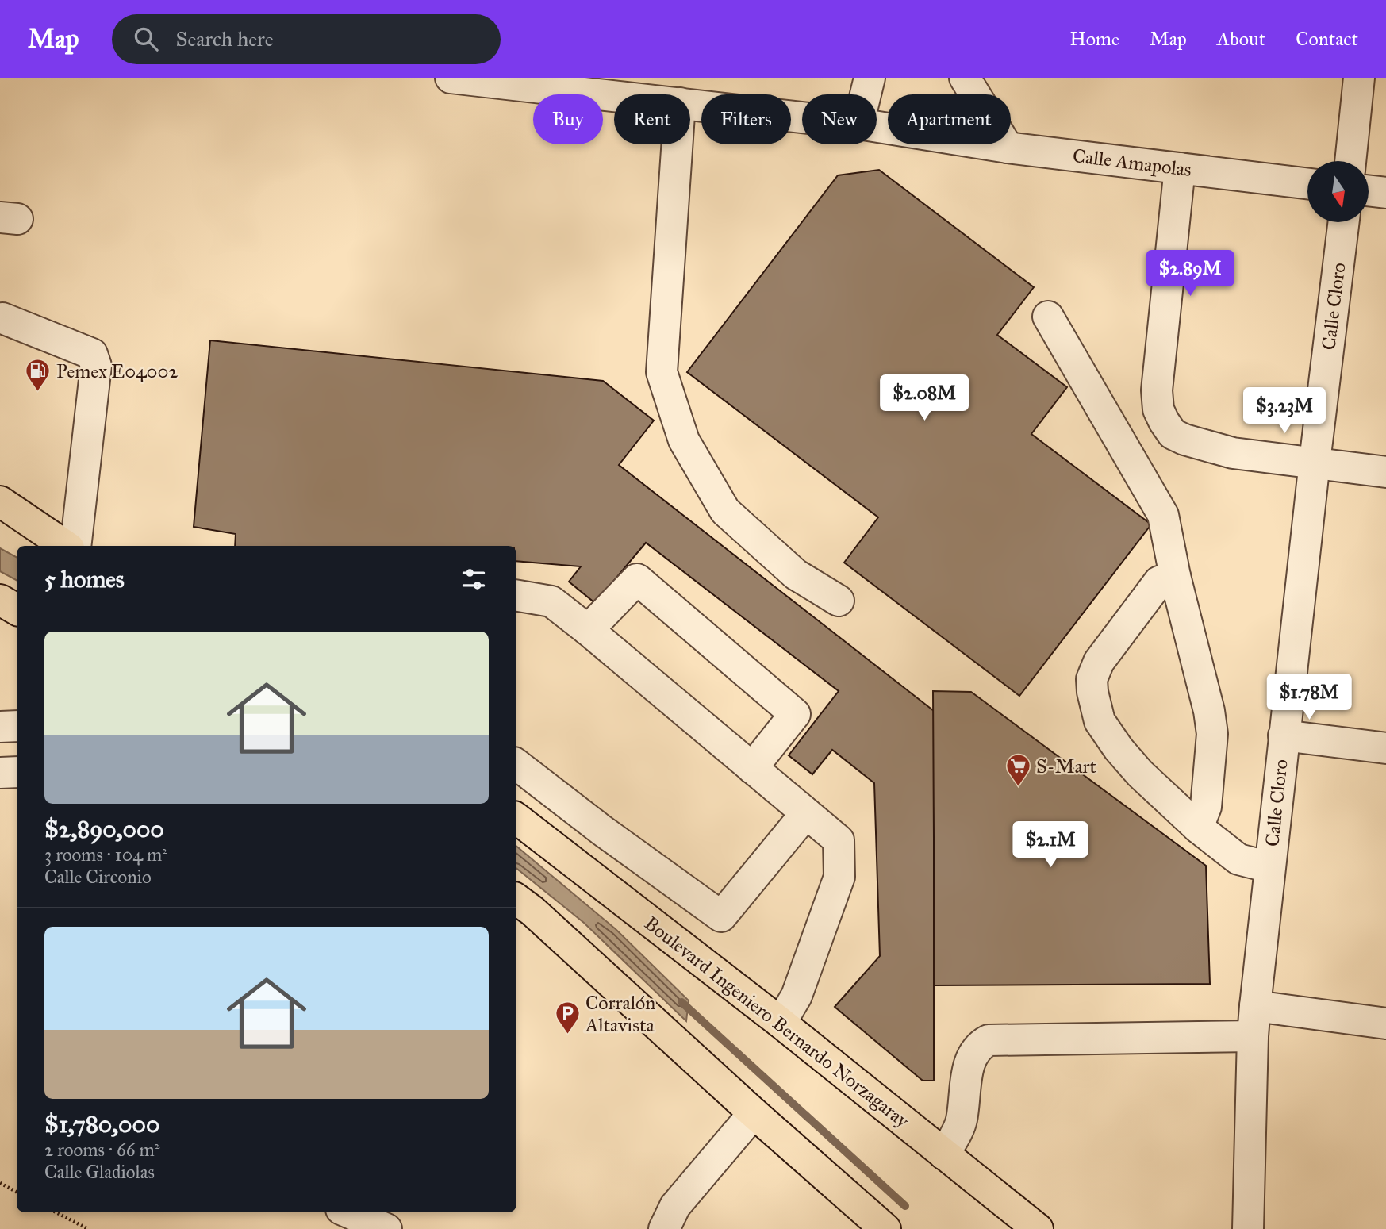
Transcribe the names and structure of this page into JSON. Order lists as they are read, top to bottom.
{
  "streets": {
    "highway": ["Boulevard Ingeniero Bernardo Norzagaray"],
    "street": ["Calle Amapolas", "Calle Cloro"]
  },
  "places": {
    "fuel station": ["Pemex E04002"],
    "supermarket": ["S-Mart"],
    "parking": ["Corralón Altavista"]
  },
  "north": "bottom",
  "page": {
    "header": "Map",
    "search": "Search here",
    "nav": [
      "Home",
      "Map",
      "About",
      "Contact"
    ],
    "chip": [
      "Buy",
      "Rent",
      "Filters",
      "New",
      "Apartment"
    ],
    "price": [
      "$2.89M",
      "$2.08M",
      "$3.23M",
      "$1.78M",
      "$2.1M"
    ],
    "heading": "5 homes",
    "list": [
      {
        "name": "$2,890,000",
        "note": "3 rooms · 104 m² · Calle Circonio"
      },
      {
        "name": "$1,780,000",
        "note": "2 rooms · 66 m² · Calle Gladiolas"
      }
    ]
  }
}
